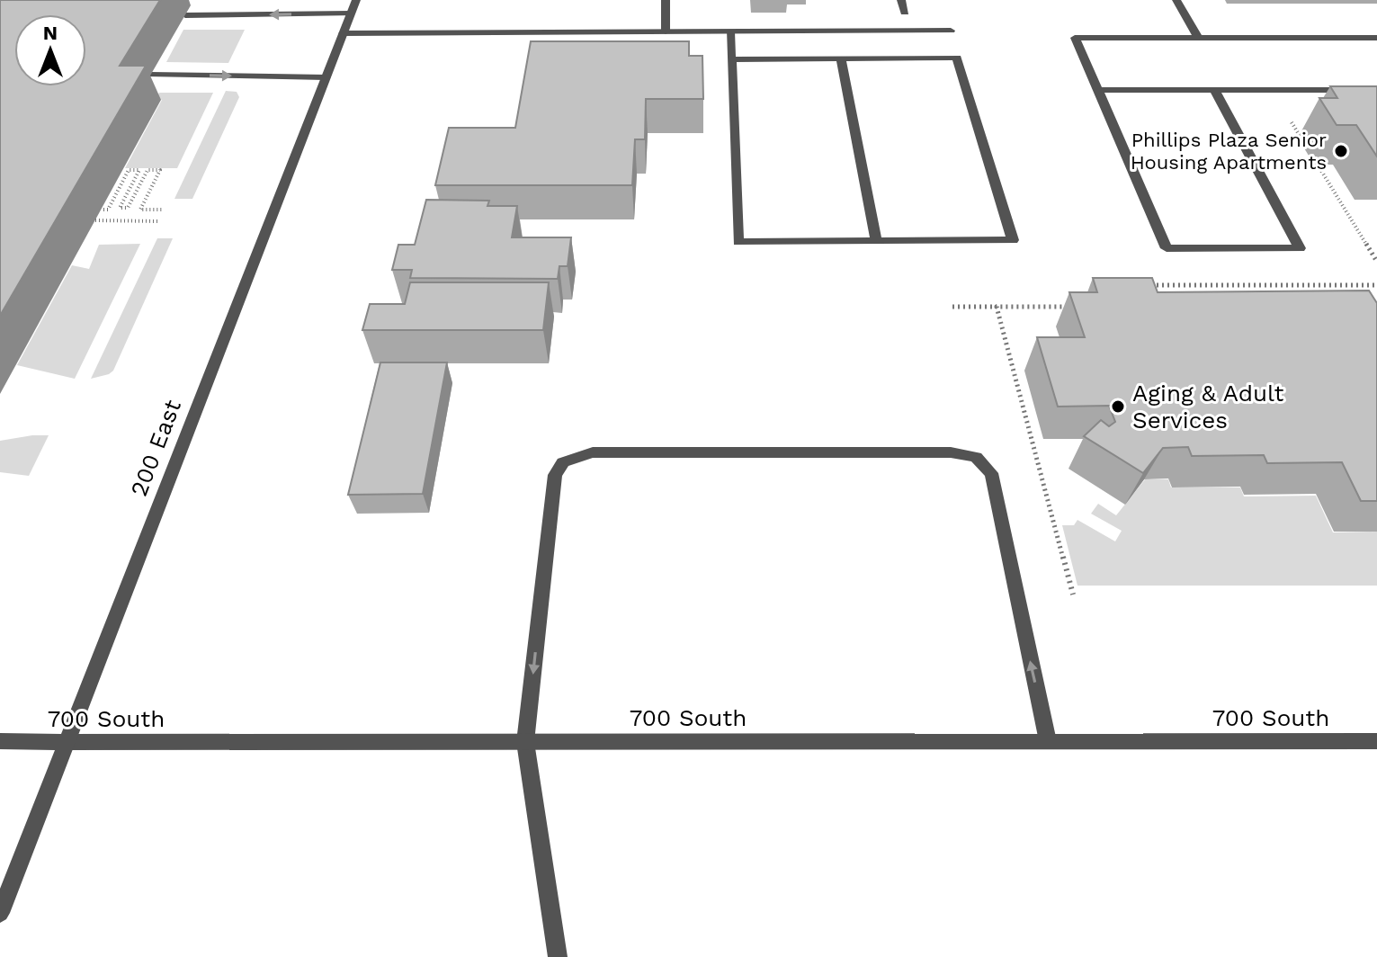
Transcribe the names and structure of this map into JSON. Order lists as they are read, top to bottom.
{
  "streets": {
    "street": ["200 East", "700 South"]
  },
  "crossings": [
    ["200 East", "700 South"]
  ],
  "places": ["Phillips Plaza Senior Housing Apartments", "Aging & Adult Services"],
  "north": "top"
}
